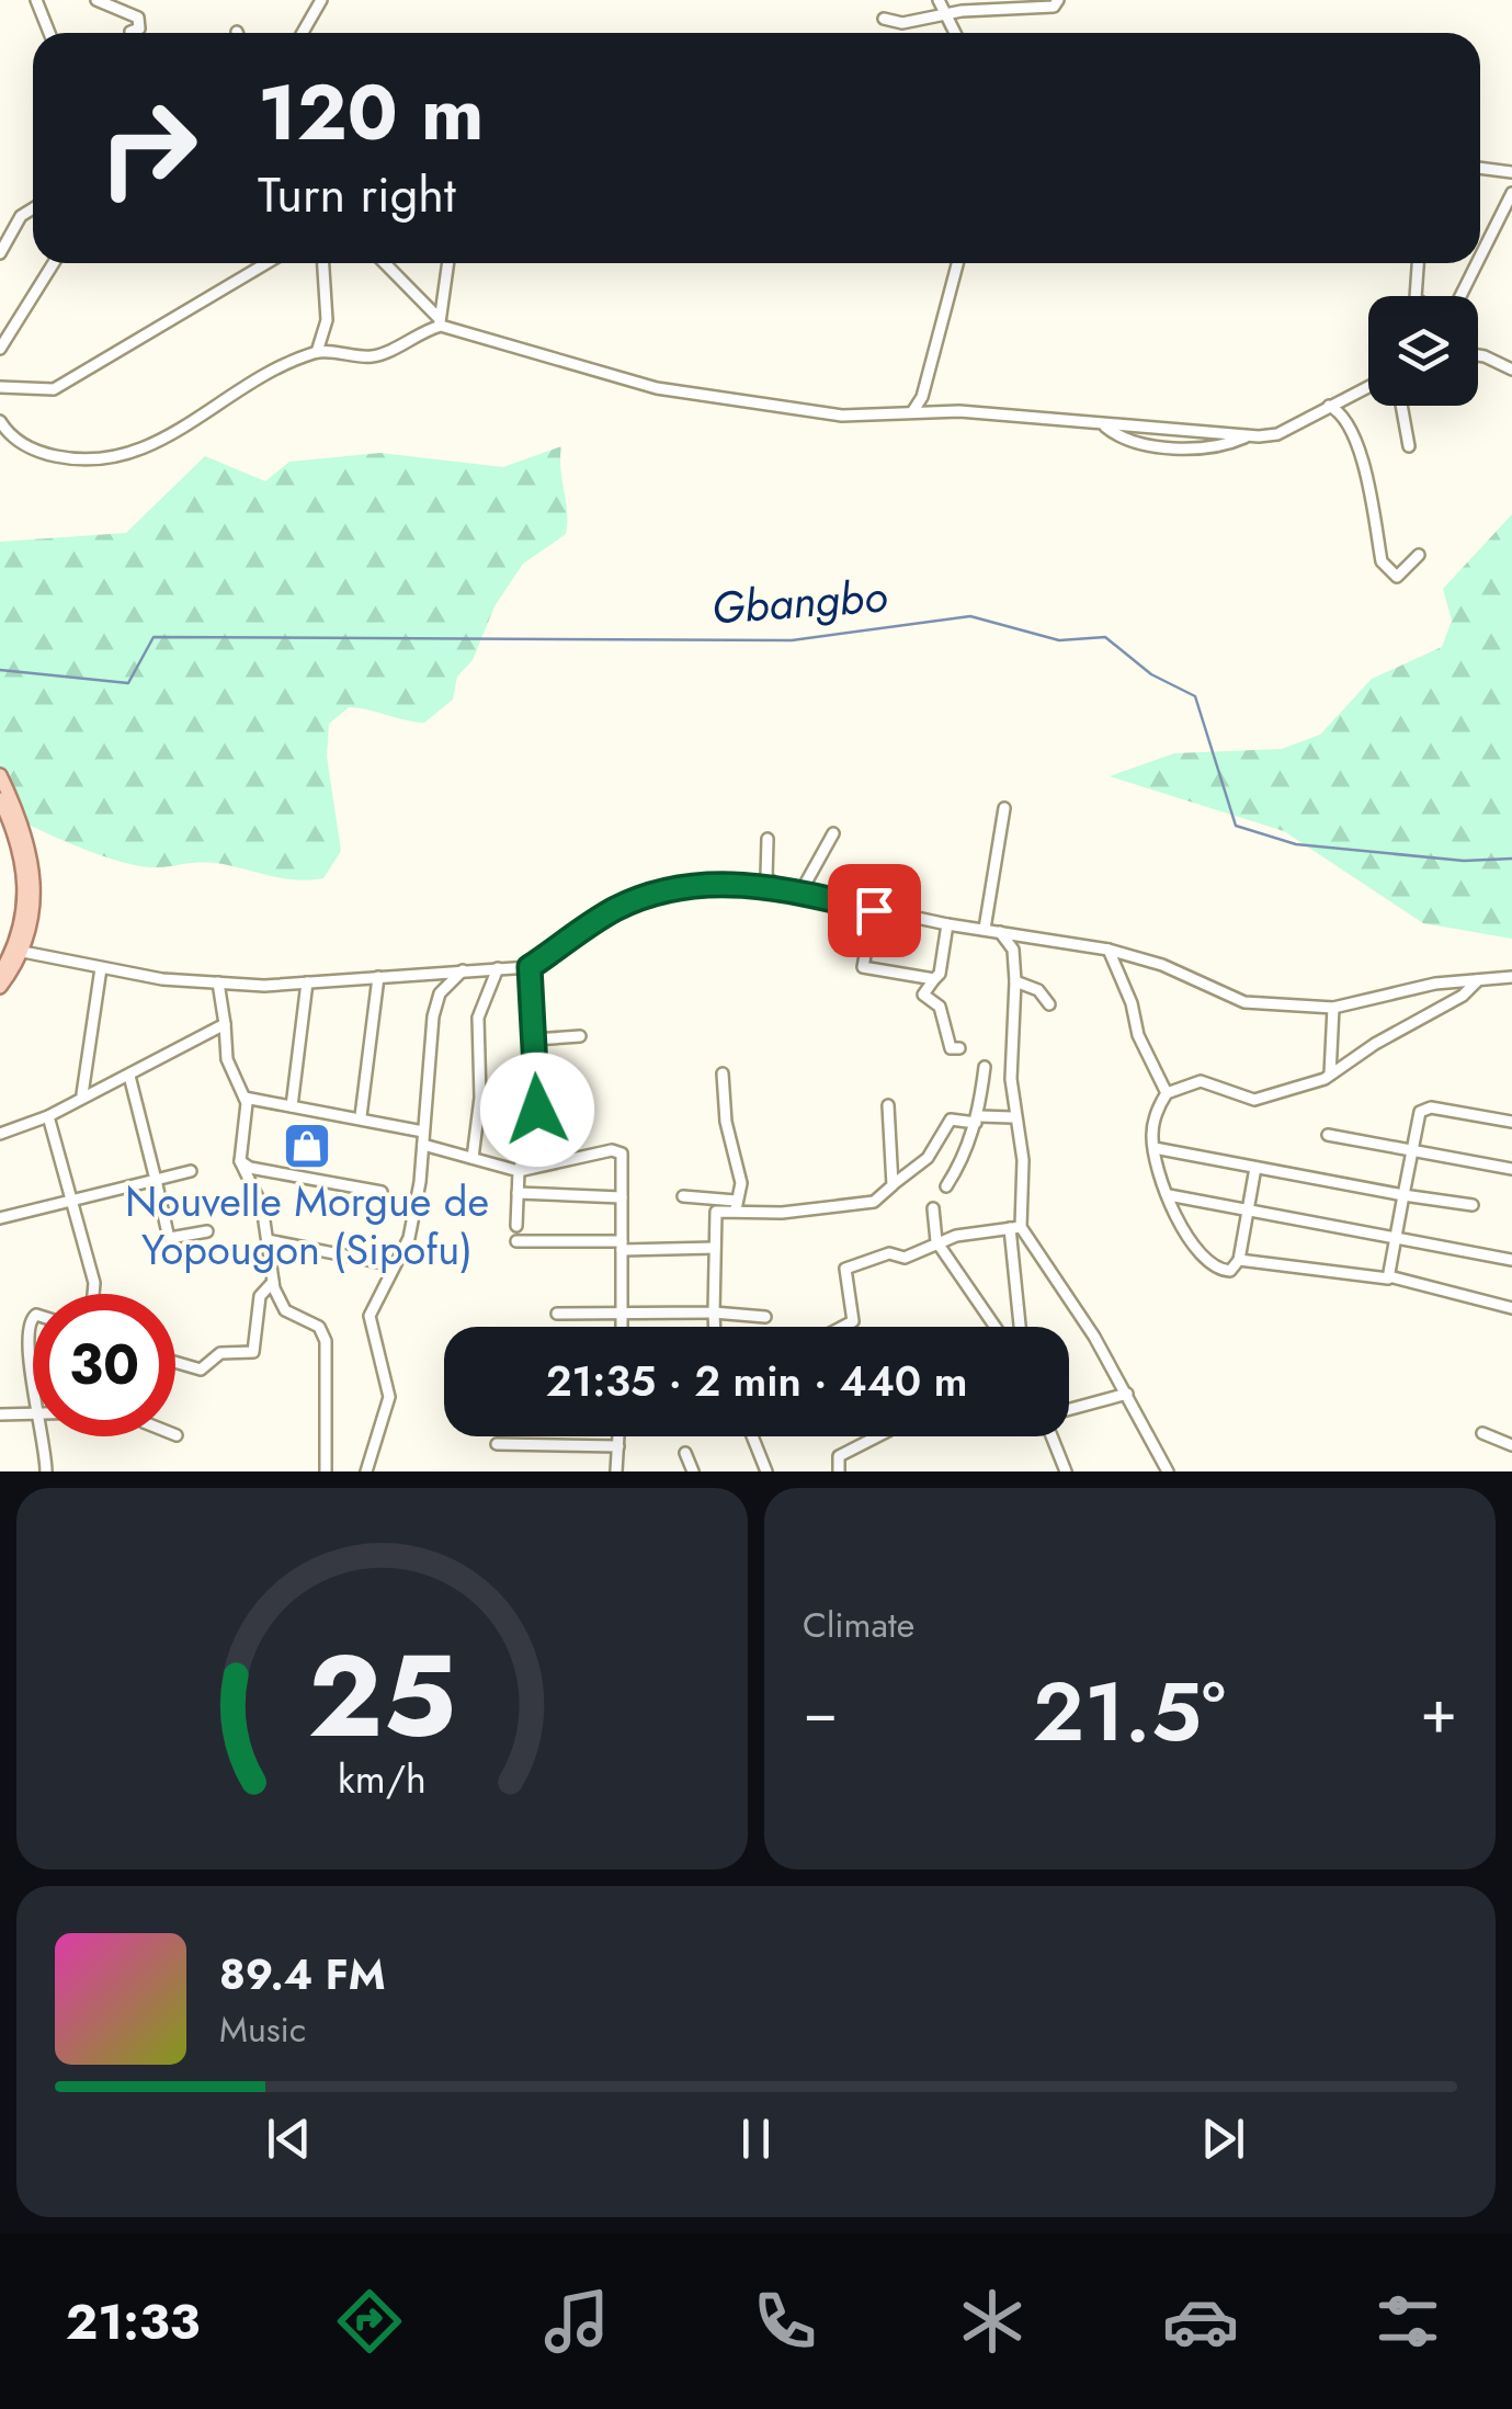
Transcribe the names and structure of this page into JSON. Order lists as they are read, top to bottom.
{
  "water": ["Gbangbo"],
  "places": {
    "shop": ["Nouvelle Morgue de Yopougon (Sipofu)"]
  },
  "page": {
    "turn": ["120 m", "Turn right"],
    "limit": "30",
    "trip": "21:35 · 2 min · 440 m",
    "tile": "Climate",
    "heat": ["−", "21.5°", "+"],
    "song": ["89.4 FM", "Music"],
    "tabs": "21:33",
    "gauge": ["25", "km/h"]
  }
}
